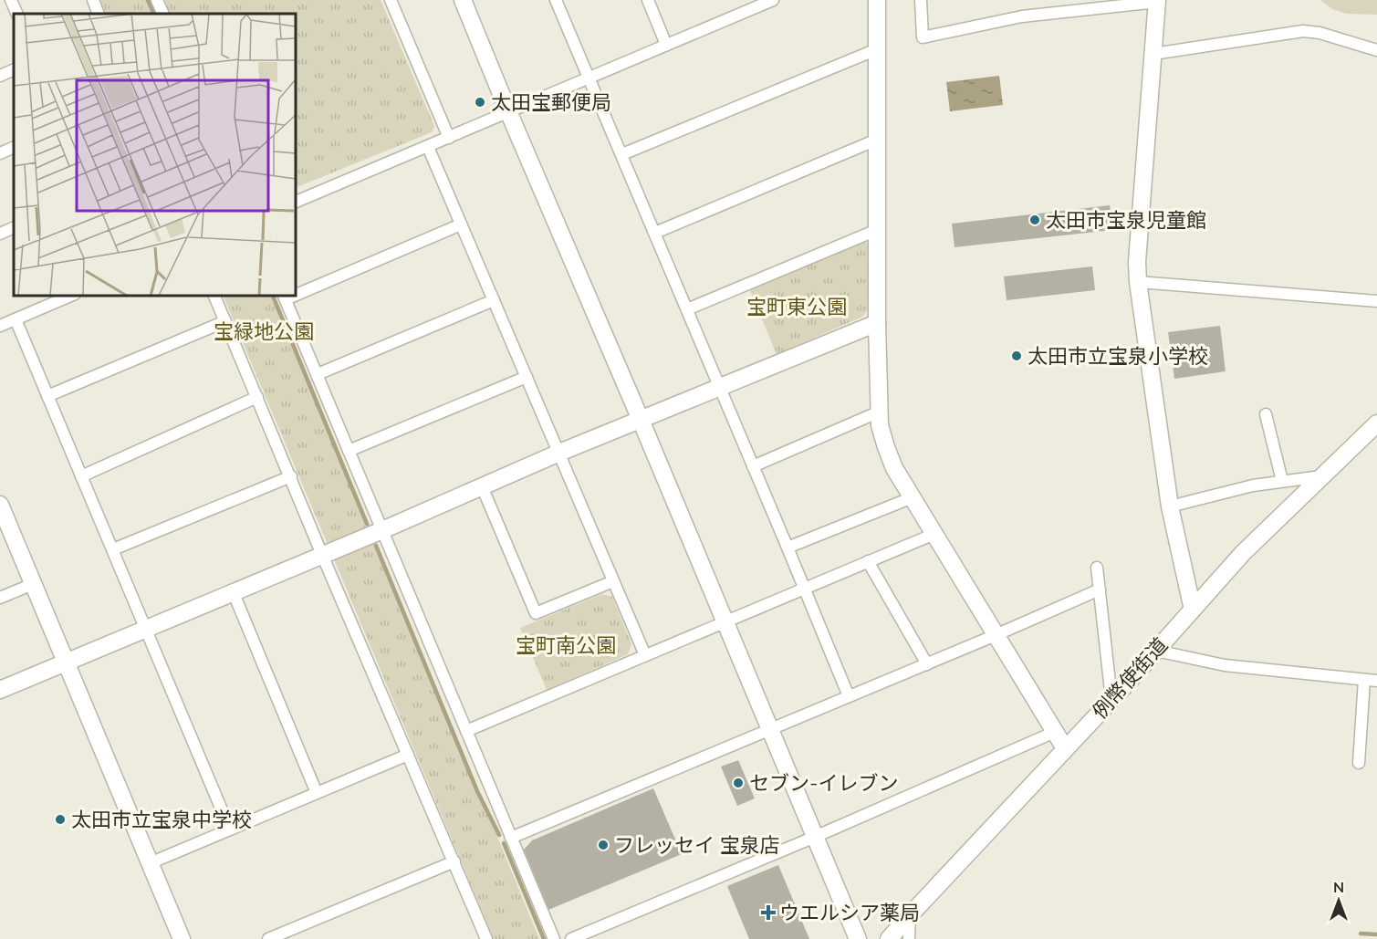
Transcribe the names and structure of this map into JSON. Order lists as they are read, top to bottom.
{
  "streets": {
    "street": ["例幣使街道"]
  },
  "parks": ["宝町東公園", "宝緑地公園", "宝町南公園"],
  "places": {
    "other": [
      "太田宝郵便局",
      "太田市宝泉児童館",
      "太田市立宝泉小学校",
      "セブン-イレブン",
      "太田市立宝泉中学校",
      "フレッセイ 宝泉店"
    ],
    "health": ["ウエルシア薬局"]
  },
  "north": "top"
}
